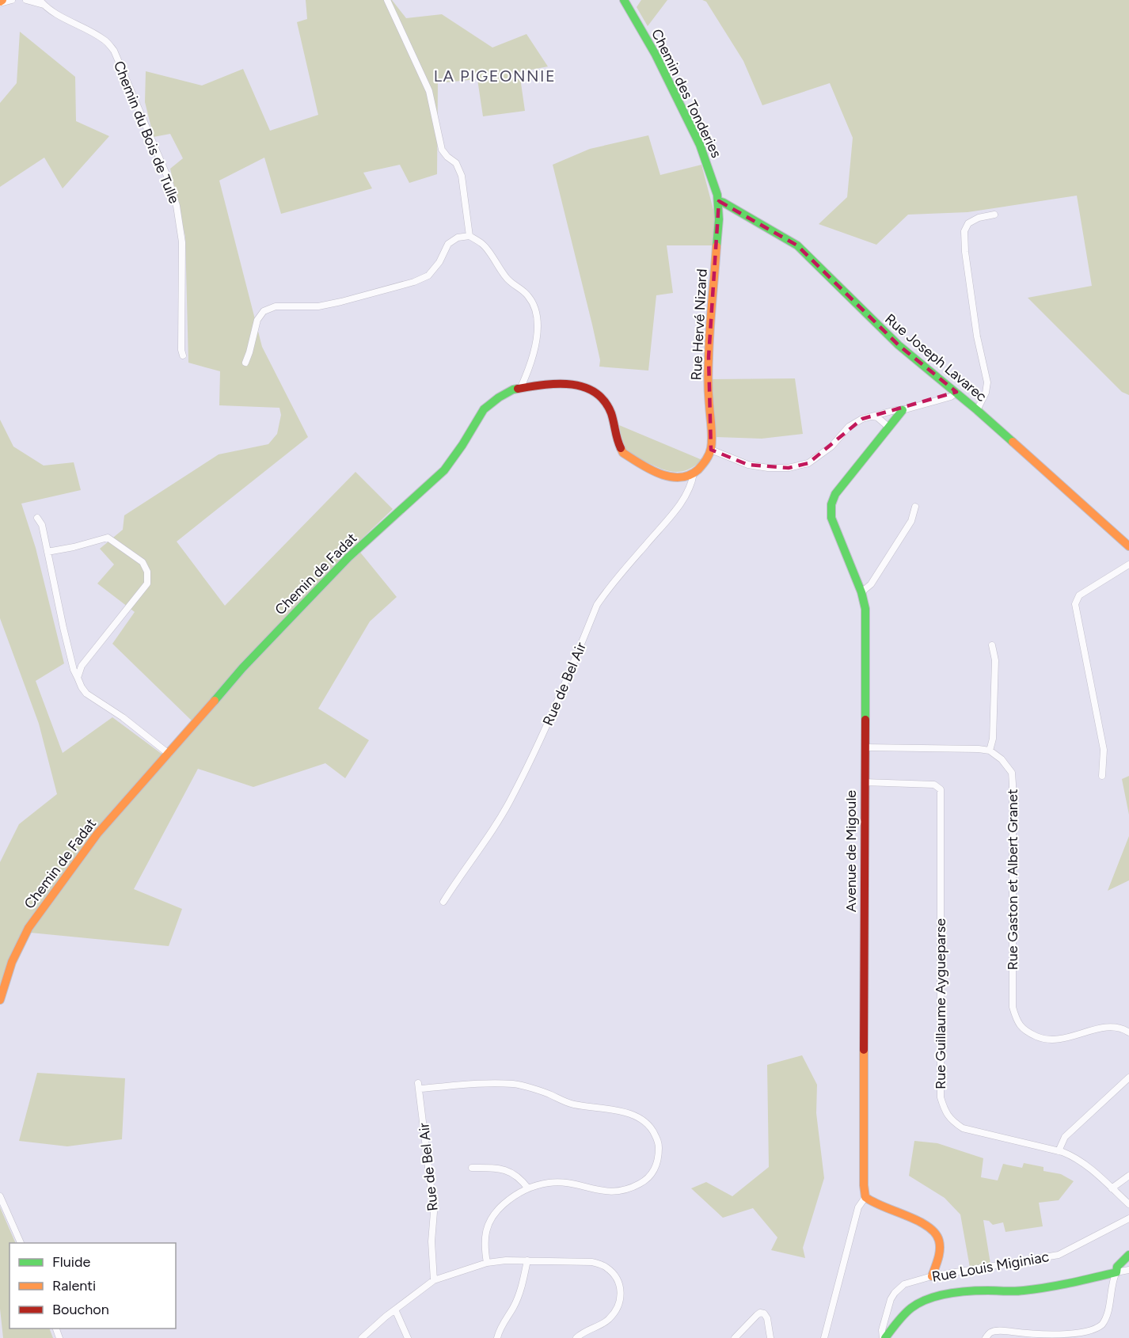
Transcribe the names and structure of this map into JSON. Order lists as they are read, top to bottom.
{
  "streets": {
    "street": [
      "Chemin des Tonderies",
      "Chemin du Bois de Tulle",
      "Rue Hervé Nizard",
      "Rue Joseph Lavarec",
      "Chemin de Fadat",
      "Rue de Bel Air",
      "Avenue de Migoule",
      "Rue Gaston et Albert Granet",
      "Rue Guillaume Aygueparse",
      "Rue Louis Miginiac"
    ]
  },
  "crossings": [
    ["Chemin des Tonderies", "Rue Hervé Nizard"],
    ["Chemin des Tonderies", "Rue Joseph Lavarec"],
    ["Rue Hervé Nizard", "Rue Joseph Lavarec"],
    ["Chemin de Fadat", "Rue de Bel Air"],
    ["Avenue de Migoule", "Rue Guillaume Aygueparse"]
  ],
  "districts": ["LA PIGEONNIE"],
  "legend": ["Fluide", "Ralenti", "Bouchon"]
}
